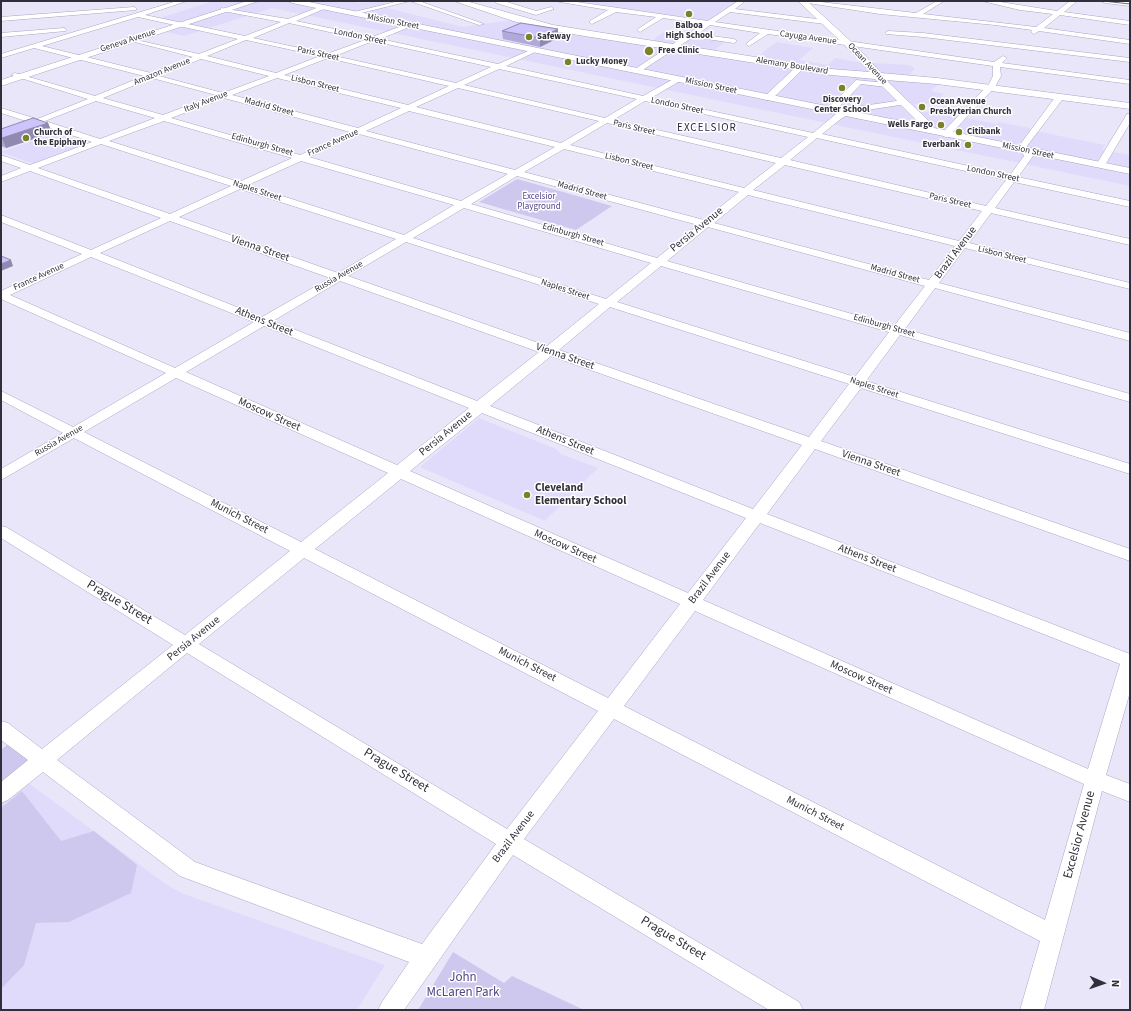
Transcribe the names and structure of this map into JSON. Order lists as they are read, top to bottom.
{
  "streets": {
    "main road": [
      "Mission Street",
      "Geneva Avenue",
      "Ocean Avenue",
      "Alemany Boulevard"
    ],
    "street": [
      "London Street",
      "Cayuga Avenue",
      "Paris Street",
      "Amazon Avenue",
      "Lisbon Street",
      "Italy Avenue",
      "Madrid Street",
      "France Avenue",
      "Edinburgh Street",
      "Naples Street",
      "Persia Avenue",
      "Vienna Street",
      "Brazil Avenue",
      "Russia Avenue",
      "Athens Street",
      "Moscow Street",
      "Munich Street",
      "Prague Street",
      "Excelsior Avenue"
    ]
  },
  "crossings": [
    ["Mission Street", "Ocean Avenue"],
    ["Mission Street", "Amazon Avenue"],
    ["Mission Street", "Italy Avenue"],
    ["Mission Street", "France Avenue"],
    ["Mission Street", "Persia Avenue"],
    ["Mission Street", "Brazil Avenue"],
    ["Mission Street", "Russia Avenue"],
    ["London Street", "Geneva Avenue"],
    ["London Street", "Amazon Avenue"],
    ["London Street", "Italy Avenue"],
    ["London Street", "France Avenue"],
    ["London Street", "Persia Avenue"],
    ["London Street", "Brazil Avenue"],
    ["London Street", "Russia Avenue"],
    ["Cayuga Avenue", "Ocean Avenue"],
    ["Geneva Avenue", "Paris Street"],
    ["Geneva Avenue", "Lisbon Street"],
    ["Geneva Avenue", "Madrid Street"],
    ["Geneva Avenue", "Edinburgh Street"],
    ["Paris Street", "Amazon Avenue"],
    ["Paris Street", "Italy Avenue"],
    ["Paris Street", "France Avenue"],
    ["Paris Street", "Persia Avenue"],
    ["Paris Street", "Brazil Avenue"],
    ["Paris Street", "Russia Avenue"],
    ["Ocean Avenue", "Alemany Boulevard"],
    ["Ocean Avenue", "Persia Avenue"],
    ["Amazon Avenue", "Lisbon Street"],
    ["Amazon Avenue", "Madrid Street"],
    ["Amazon Avenue", "Edinburgh Street"],
    ["Amazon Avenue", "Naples Street"],
    ["Lisbon Street", "Italy Avenue"],
    ["Lisbon Street", "France Avenue"],
    ["Lisbon Street", "Persia Avenue"],
    ["Lisbon Street", "Brazil Avenue"],
    ["Lisbon Street", "Russia Avenue"],
    ["Italy Avenue", "Madrid Street"],
    ["Italy Avenue", "Edinburgh Street"],
    ["Italy Avenue", "Naples Street"],
    ["Italy Avenue", "Vienna Street"],
    ["Madrid Street", "France Avenue"],
    ["Madrid Street", "Persia Avenue"],
    ["Madrid Street", "Brazil Avenue"],
    ["Madrid Street", "Russia Avenue"],
    ["France Avenue", "Edinburgh Street"],
    ["France Avenue", "Naples Street"],
    ["France Avenue", "Vienna Street"],
    ["France Avenue", "Athens Street"],
    ["France Avenue", "Moscow Street"],
    ["Edinburgh Street", "Persia Avenue"],
    ["Edinburgh Street", "Brazil Avenue"],
    ["Edinburgh Street", "Russia Avenue"],
    ["Naples Street", "Persia Avenue"],
    ["Naples Street", "Brazil Avenue"],
    ["Naples Street", "Russia Avenue"],
    ["Persia Avenue", "Vienna Street"],
    ["Persia Avenue", "Athens Street"],
    ["Persia Avenue", "Moscow Street"],
    ["Persia Avenue", "Munich Street"],
    ["Persia Avenue", "Prague Street"],
    ["Vienna Street", "Brazil Avenue"],
    ["Vienna Street", "Russia Avenue"],
    ["Brazil Avenue", "Athens Street"],
    ["Brazil Avenue", "Moscow Street"],
    ["Brazil Avenue", "Munich Street"],
    ["Brazil Avenue", "Prague Street"],
    ["Russia Avenue", "Athens Street"],
    ["Russia Avenue", "Moscow Street"],
    ["Russia Avenue", "Munich Street"],
    ["Athens Street", "Excelsior Avenue"],
    ["Moscow Street", "Excelsior Avenue"],
    ["Munich Street", "Excelsior Avenue"]
  ],
  "districts": ["EXCELSIOR"],
  "parks": ["Excelsior Playground", "John McLaren Park"],
  "places": [
    "Balboa High School",
    "Safeway",
    "Free Clinic",
    "Lucky Money",
    "Discovery Center School",
    "Ocean Avenue Presbyterian Church",
    "Wells Fargo",
    "Citibank",
    "Church of the Epiphany",
    "Everbank",
    "Cleveland Elementary School"
  ],
  "north": "right"
}
